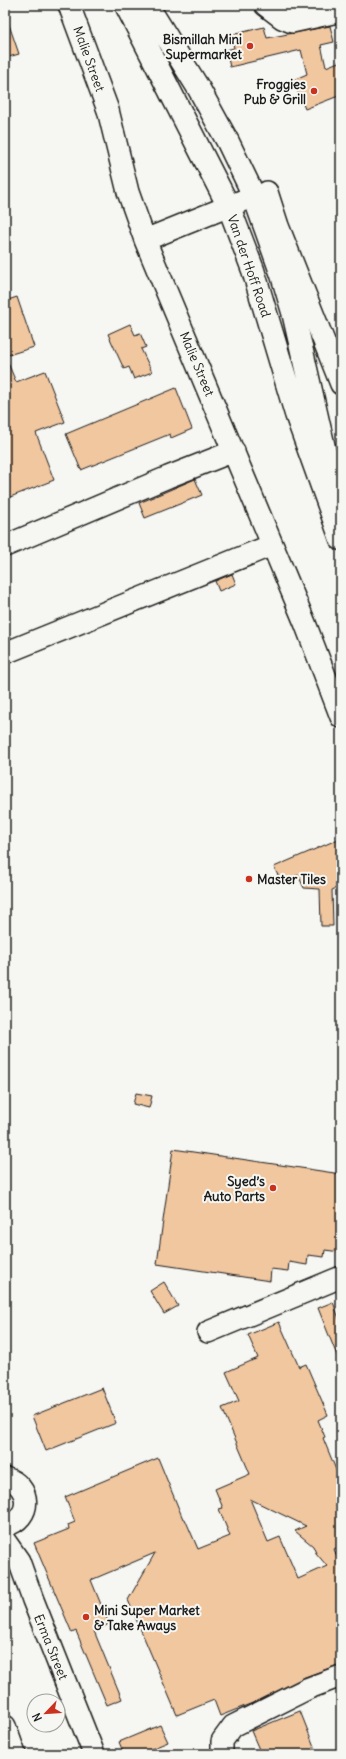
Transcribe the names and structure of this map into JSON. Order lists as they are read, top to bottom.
{
  "streets": {
    "main road": ["Van der Hoff Road"],
    "street": ["Malie Street", "Erma Street"]
  },
  "places": [
    "Bismillah Mini Supermarket",
    "Froggies Pub & Grill",
    "Master Tiles",
    "Syed’s Auto Parts",
    "Mini Super Market & Take Aways"
  ],
  "north": "bottom left"
}
